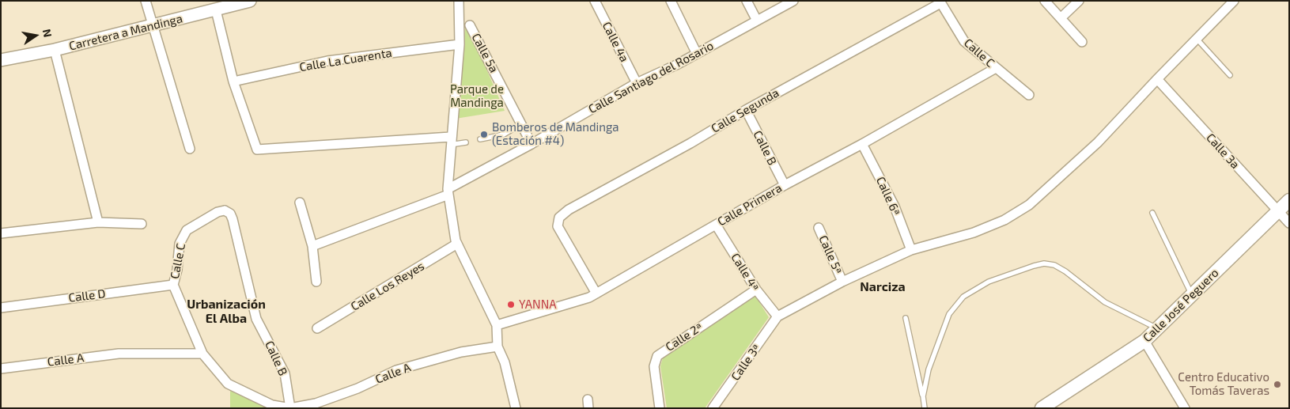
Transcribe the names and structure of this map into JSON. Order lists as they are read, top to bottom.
{
  "streets": {
    "main road": ["Calle José Peguero"],
    "street": [
      "Carretera a Mandinga",
      "Calle 4a",
      "Calle 5a",
      "Calle C",
      "Calle La Cuarenta",
      "Calle Santiago del Rosario",
      "Calle Segunda",
      "Calle B",
      "Calle 3a",
      "Calle 6ª",
      "Calle Primera",
      "Calle 5ª",
      "Calle 4ª",
      "Calle Los Reyes",
      "Calle D",
      "Calle 2ª",
      "Calle A",
      "Calle 3ª"
    ]
  },
  "crossings": [
    ["Calle 4a", "Calle Santiago del Rosario"],
    ["Calle 5a", "Calle Santiago del Rosario"],
    ["Calle C", "Calle Segunda"],
    ["Calle C", "Calle B"],
    ["Calle C", "Calle Primera"],
    ["Calle C", "Calle D"],
    ["Calle C", "Calle A"],
    ["Calle Segunda", "Calle B"],
    ["Calle Segunda", "Calle Primera"],
    ["Calle B", "Calle Primera"],
    ["Calle B", "Calle A"],
    ["Calle 3a", "Calle José Peguero"],
    ["Calle 6ª", "Calle Primera"],
    ["Calle Primera", "Calle 4ª"],
    ["Calle 4ª", "Calle 2ª"],
    ["Calle 4ª", "Calle 3ª"]
  ],
  "districts": ["Narciza", "Urbanización El Alba"],
  "parks": ["Parque de Mandinga"],
  "places": ["Bomberos de Mandinga (Estación #4)", "YANNA", "Centro Educativo Tomás Taveras"],
  "north": "right"
}
